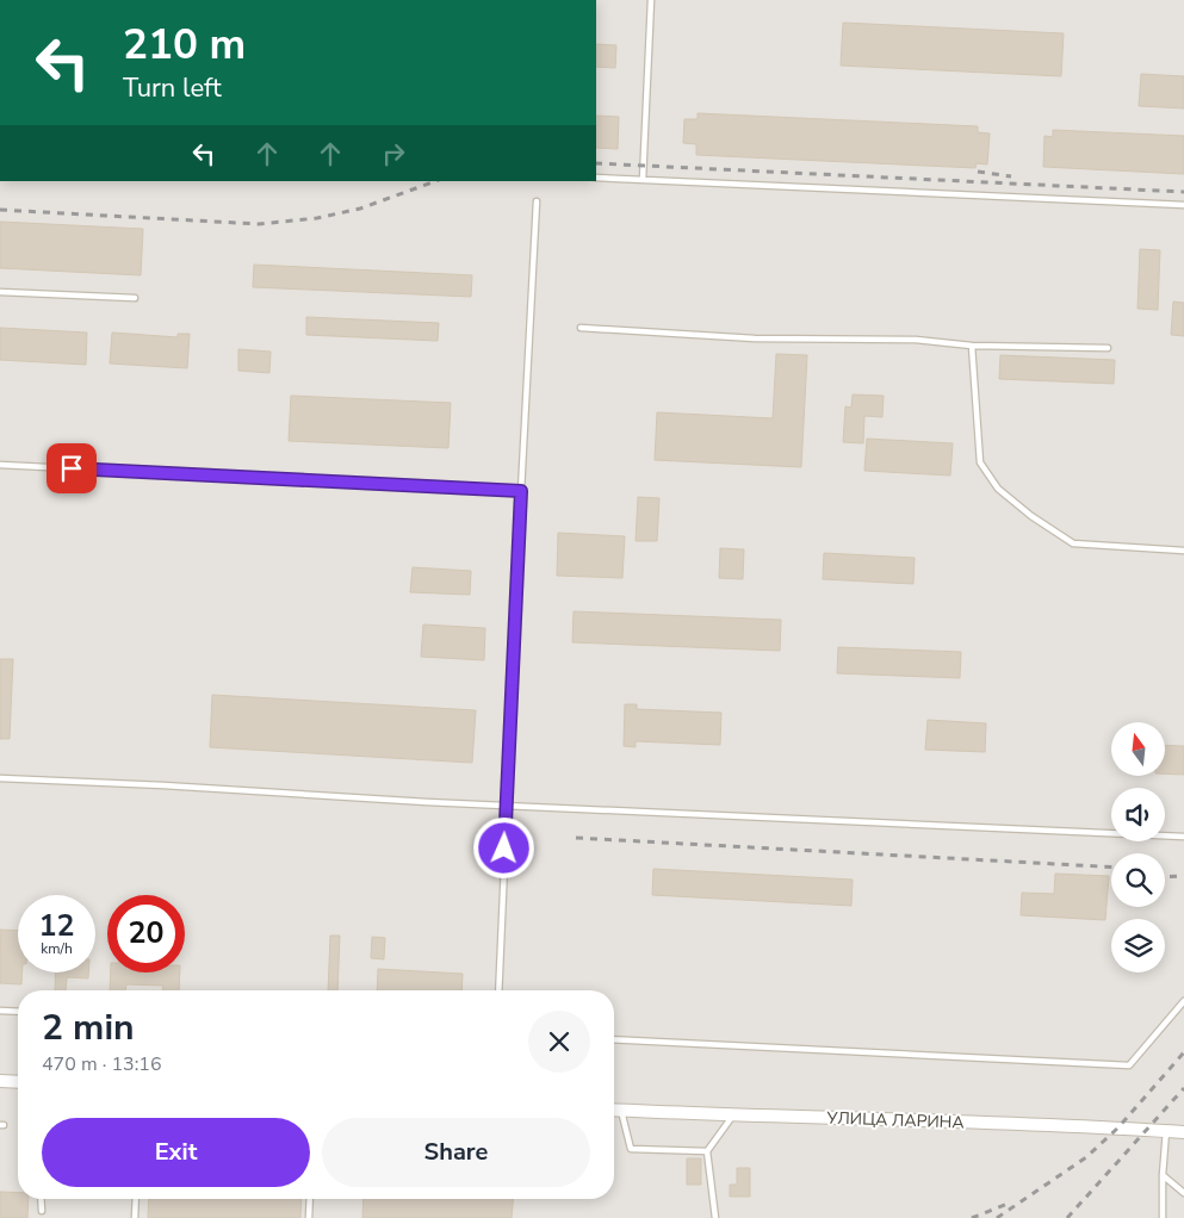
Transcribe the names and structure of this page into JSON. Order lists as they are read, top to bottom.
{
  "streets": {
    "street": ["УЛИЦА ЛАРИНА"]
  },
  "north": "top",
  "page": {
    "turn": ["210 m", "Turn left"],
    "speed": "12 km/h",
    "limit": "20",
    "heading": ["2 min", "470 m · 13:16"],
    "buttons": ["Exit", "Share"]
  }
}
